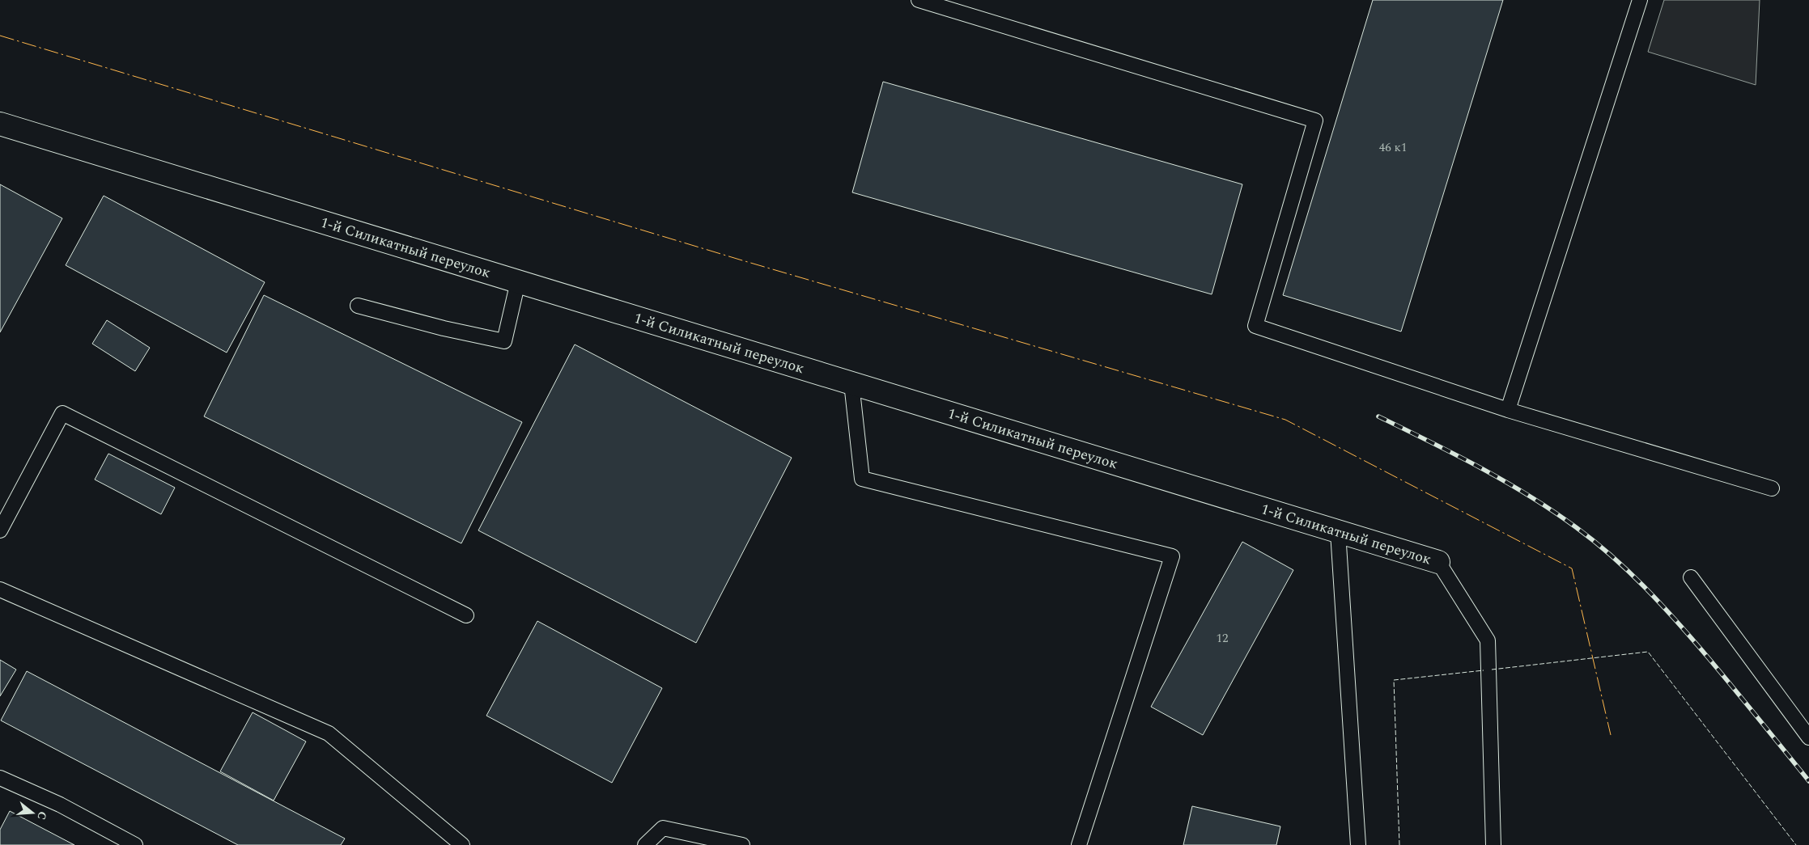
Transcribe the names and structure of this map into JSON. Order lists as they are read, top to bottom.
{
  "streets": {
    "street": ["1-й Силикатный переулок"]
  },
  "house_numbers": ["46 к1", "12"],
  "north": "right"
}
